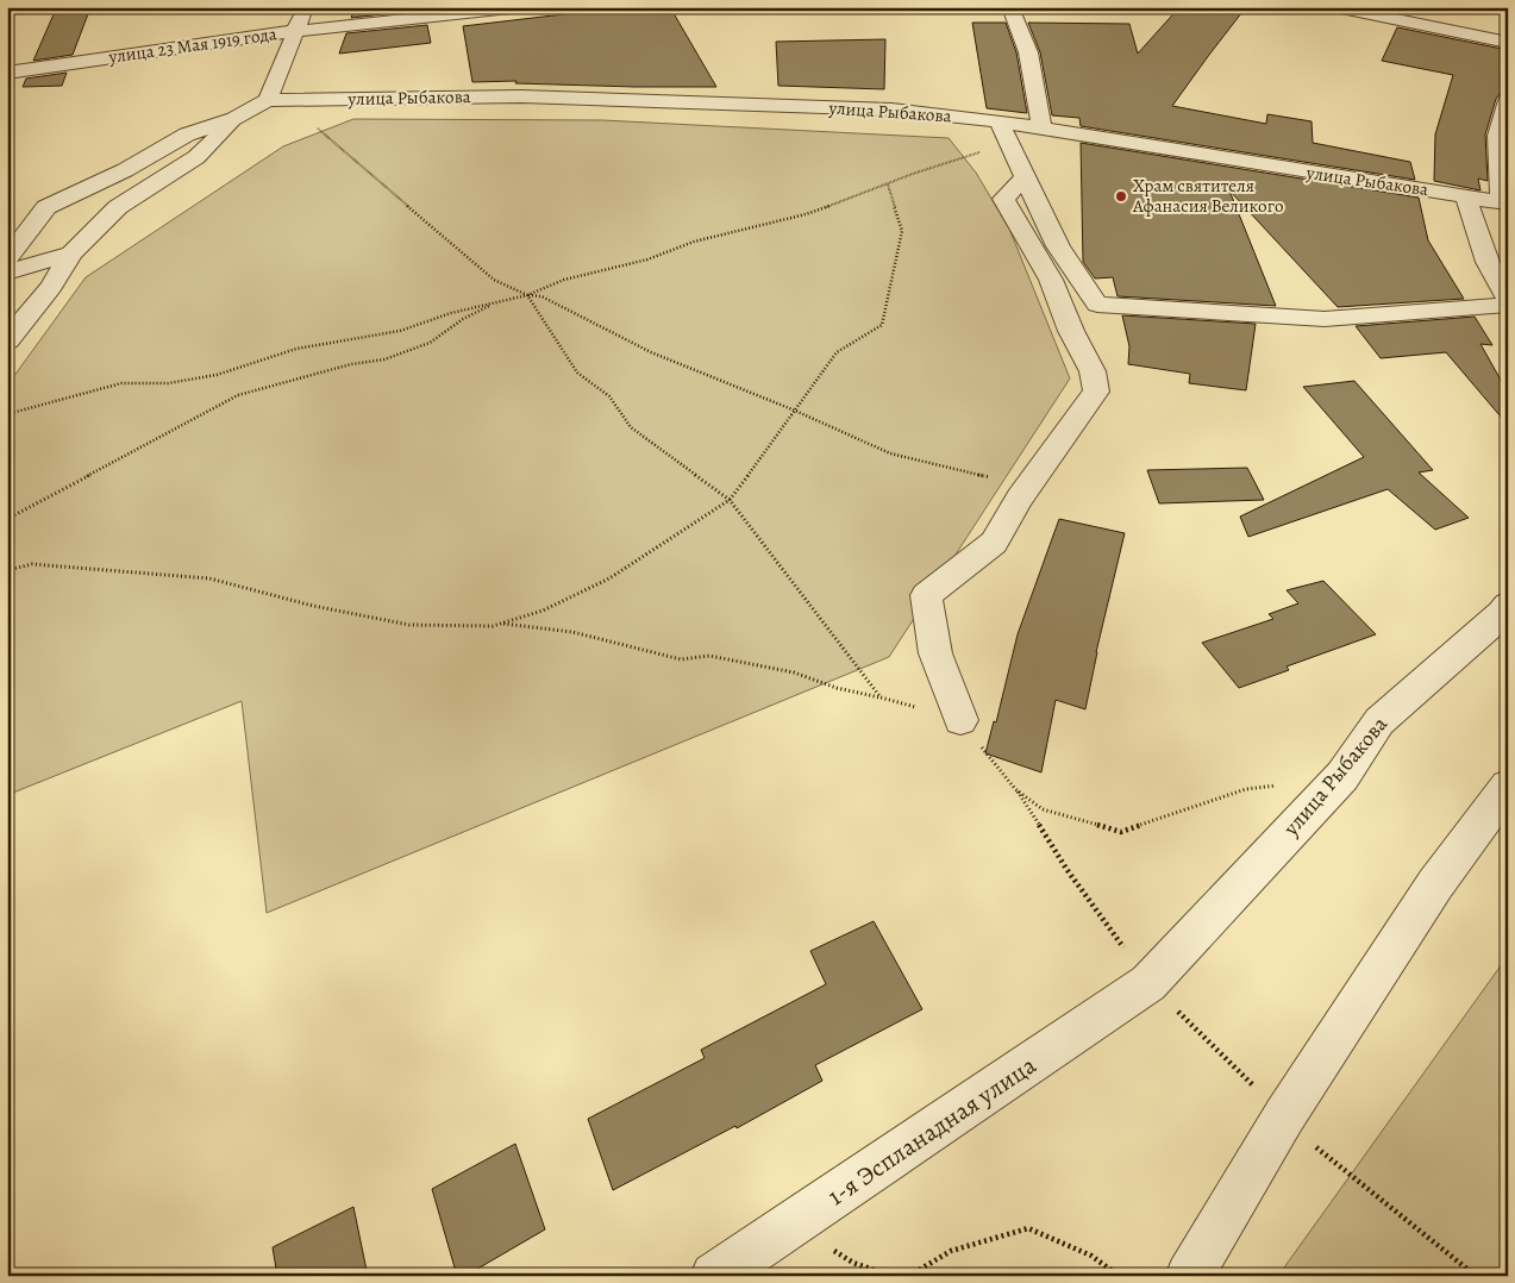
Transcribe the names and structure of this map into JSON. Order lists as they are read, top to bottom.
{
  "streets": {
    "street": ["улица 23 Мая 1919 года", "улица Рыбакова", "1-я Эспланадная улица"]
  },
  "crossings": [
    ["улица Рыбакова", "1-я Эспланадная улица"]
  ],
  "places": ["Храм святителя Афанасия Великого"]
}
